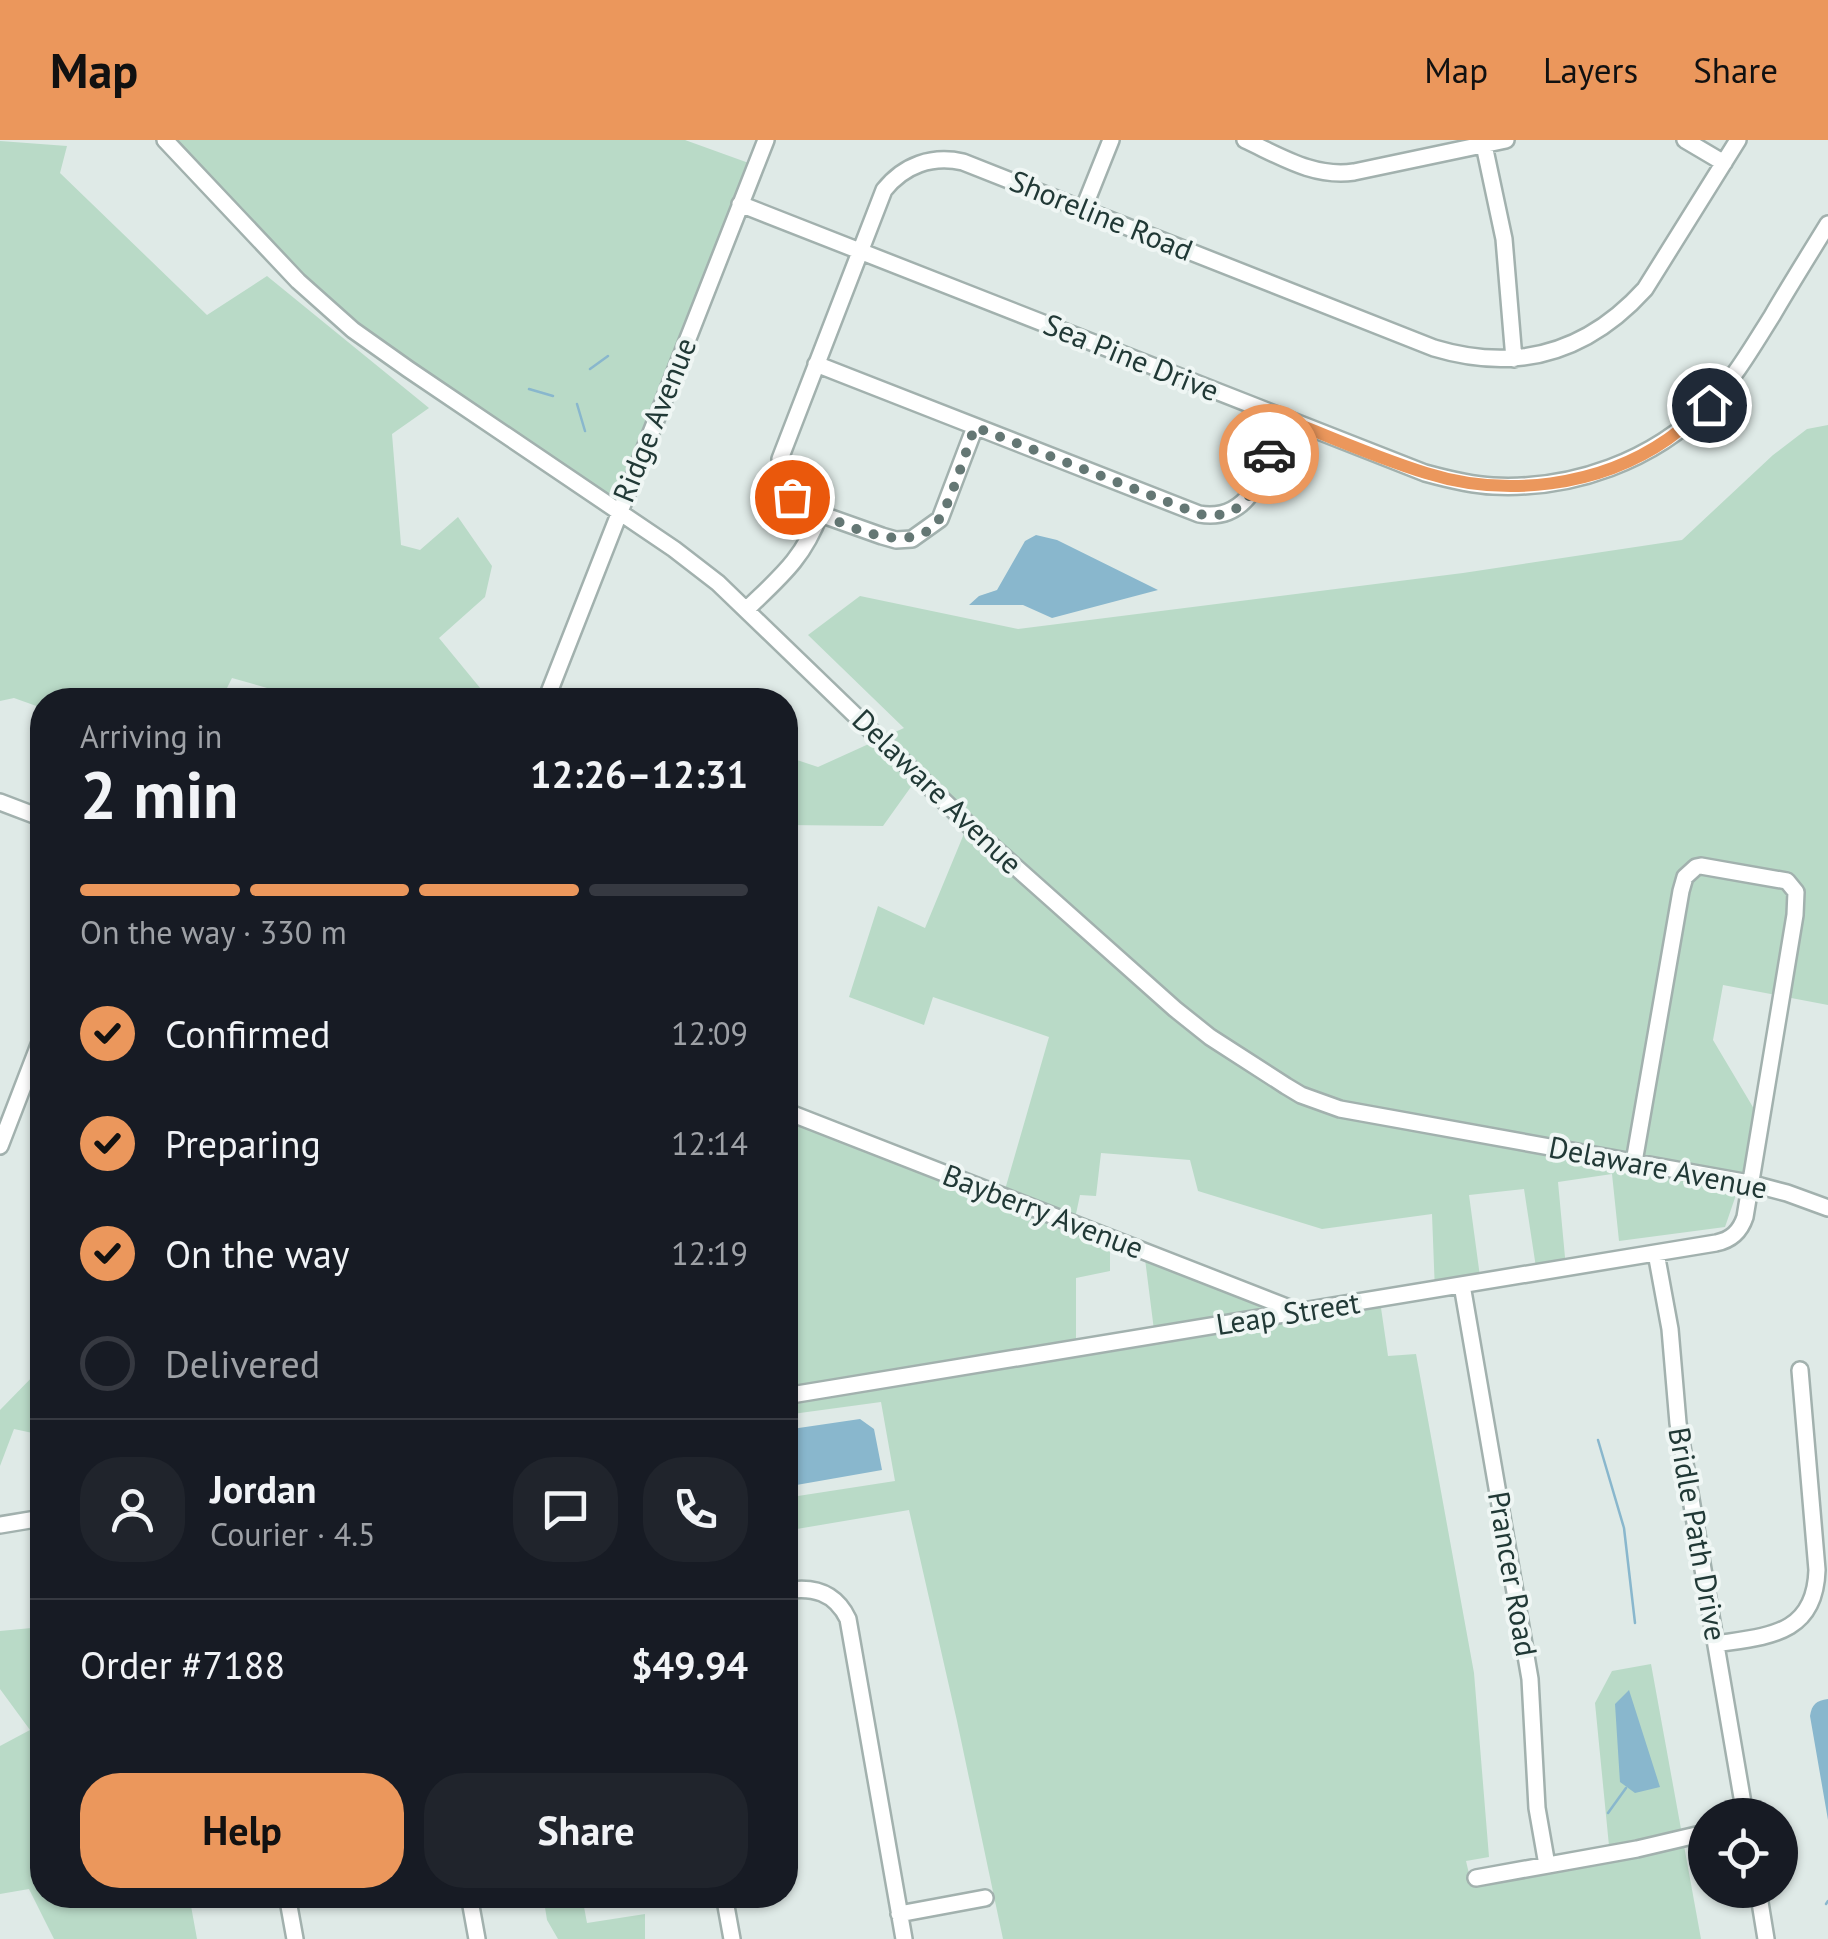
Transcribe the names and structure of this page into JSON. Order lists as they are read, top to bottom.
{
  "streets": {
    "street": [
      "Shoreline Road",
      "Sea Pine Drive",
      "Ridge Avenue",
      "Delaware Avenue",
      "Bayberry Avenue",
      "Leap Street",
      "Bridle Path Drive",
      "Prancer Road"
    ]
  },
  "crossings": [
    ["Shoreline Road", "Sea Pine Drive"],
    ["Sea Pine Drive", "Ridge Avenue"],
    ["Ridge Avenue", "Delaware Avenue"],
    ["Delaware Avenue", "Leap Street"],
    ["Bayberry Avenue", "Leap Street"],
    ["Leap Street", "Bridle Path Drive"],
    ["Leap Street", "Prancer Road"]
  ],
  "page": {
    "header": "Map",
    "nav": ["Map", "Layers", "Share"],
    "heading": ["2 min", "Arriving in", "12:26–12:31"],
    "panel": [
      "Jordan",
      "Courier · 4.5",
      "Order #7188",
      "$49.94"
    ],
    "bar": "On the way · 330 m",
    "list": [
      ["Confirmed", "12:09"],
      ["Preparing", "12:14"],
      ["On the way", "12:19"],
      "Delivered"
    ],
    "buttons": ["Help", "Share"]
  }
}
